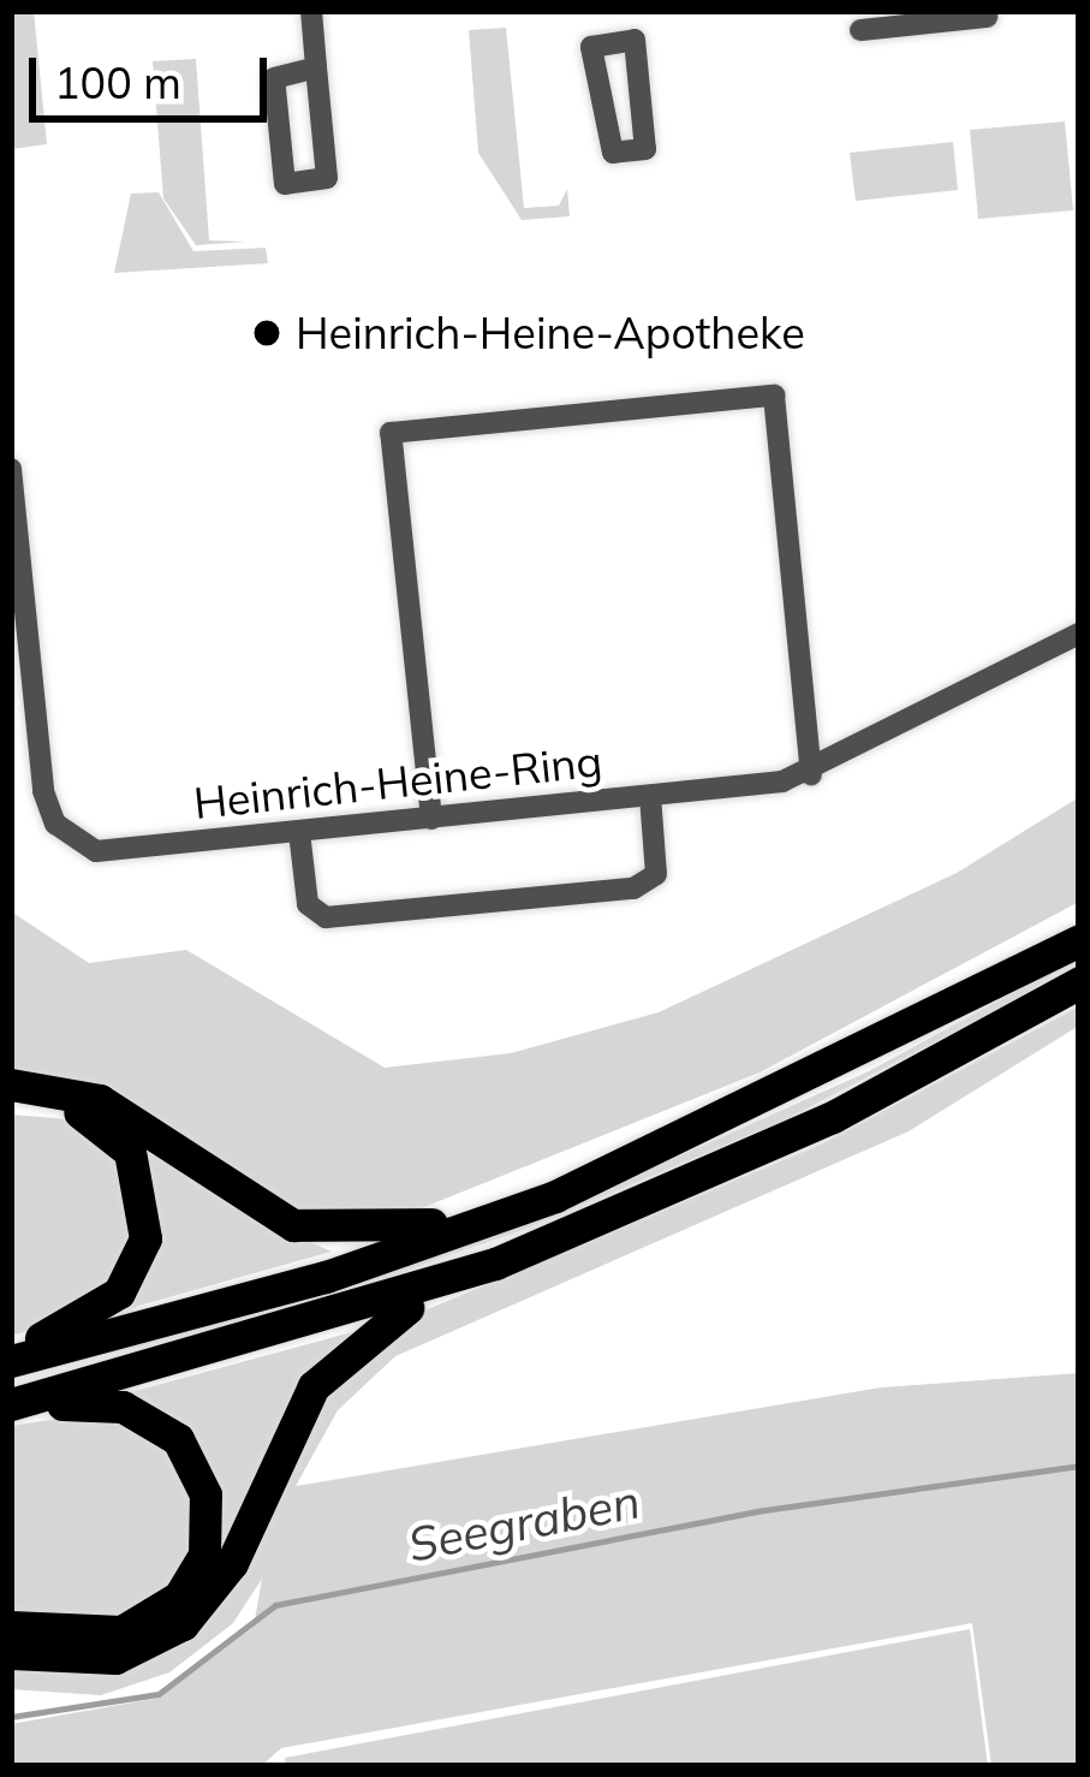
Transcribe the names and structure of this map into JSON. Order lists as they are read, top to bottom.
{
  "streets": {
    "street": ["Heinrich-Heine-Ring"]
  },
  "water": ["Seegraben"],
  "places": ["Heinrich-Heine-Apotheke"],
  "scale_bar": "100 m"
}
